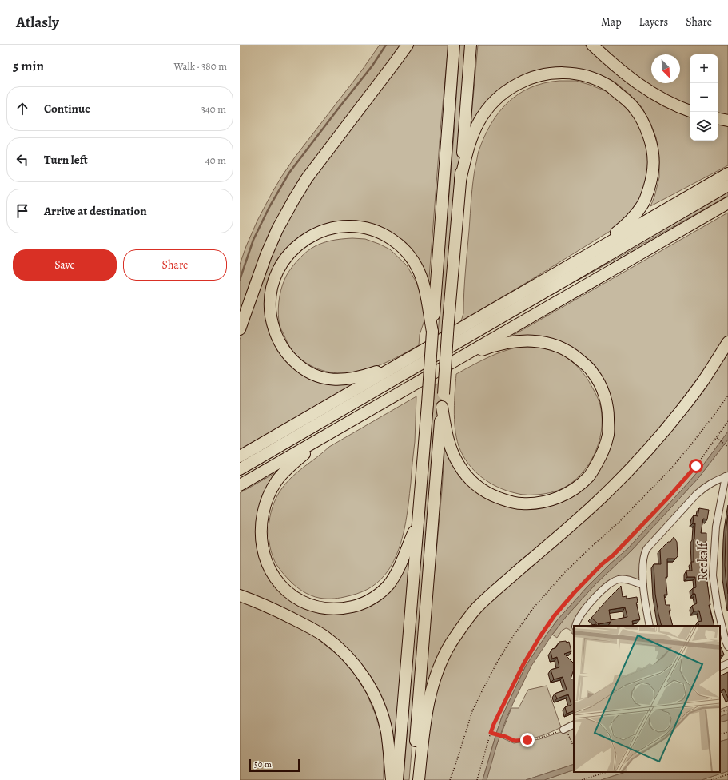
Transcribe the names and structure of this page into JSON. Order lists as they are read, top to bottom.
{
  "streets": {
    "street": ["Reekalf"]
  },
  "scale_bar": "50 m",
  "north": "bottom right",
  "page": {
    "header": "Atlasly",
    "nav": ["Map", "Layers", "Share"],
    "heading": ["5 min", "Walk · 380 m"],
    "map_buttons": ["+", "−"],
    "list": [
      ["Continue", "340 m"],
      ["Turn left", "40 m"],
      "Arrive at destination"
    ],
    "buttons": ["Save", "Share"],
    "scale": "50 m"
  }
}
